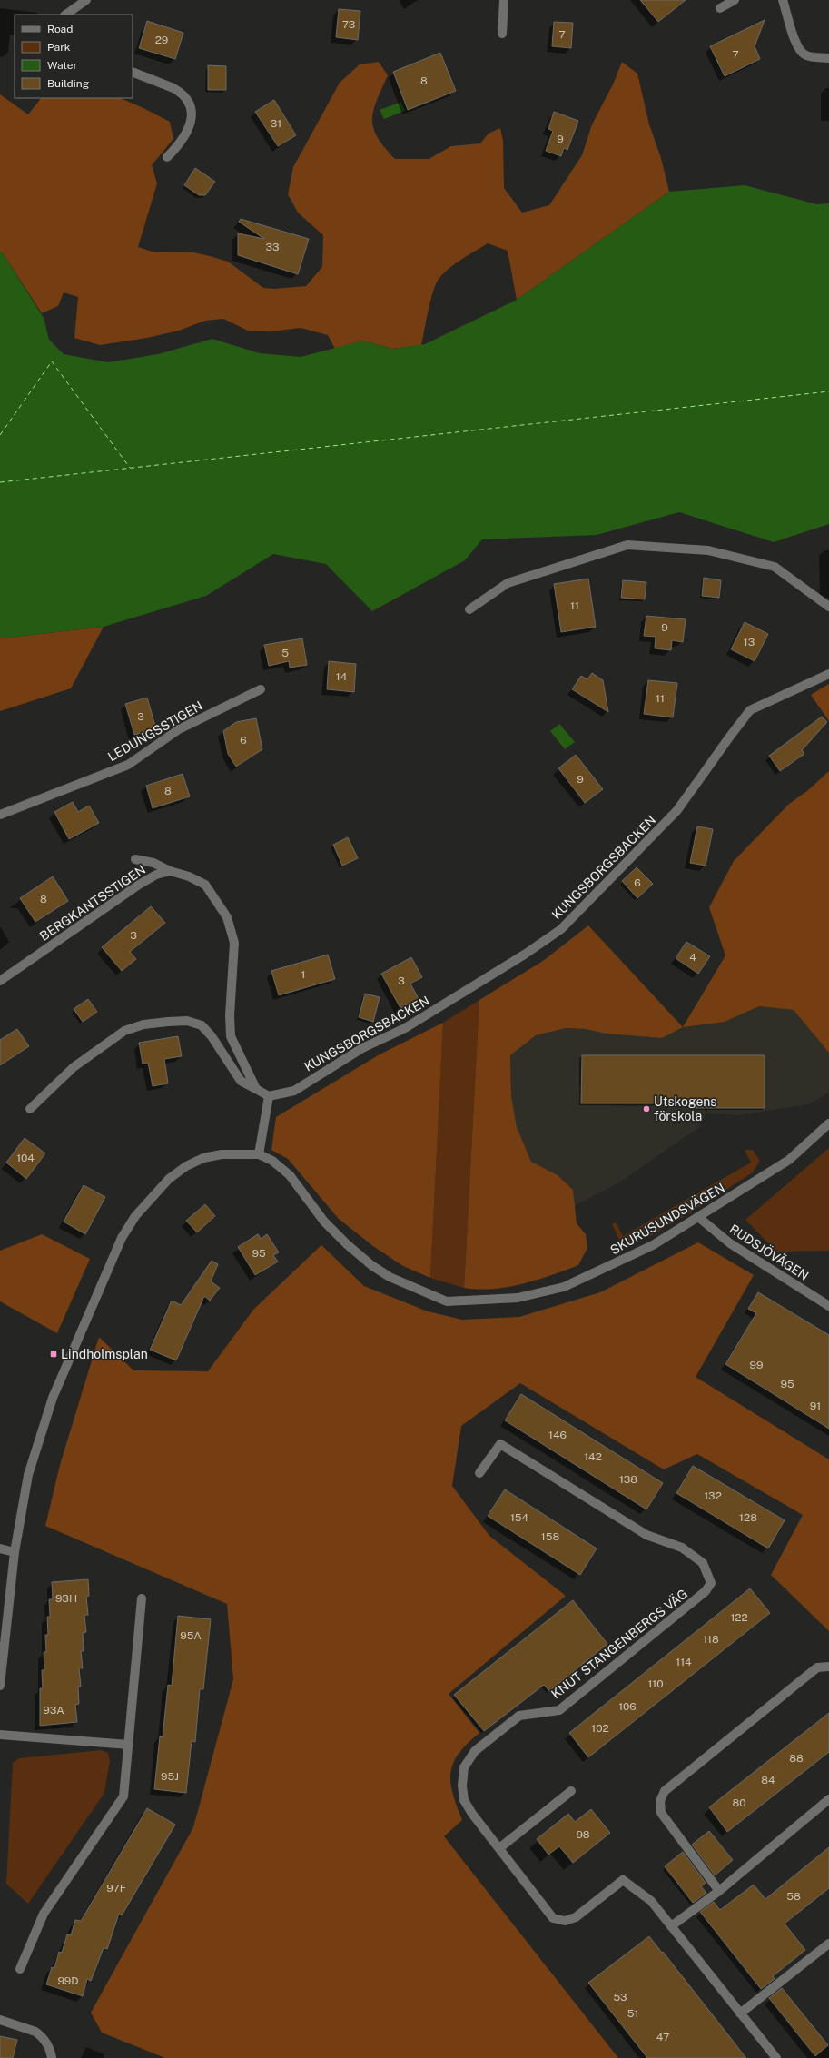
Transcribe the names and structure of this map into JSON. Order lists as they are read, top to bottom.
{
  "streets": {
    "street": [
      "LEDUNGSSTIGEN",
      "KUNGSBORGSBACKEN",
      "BERGKANTSSTIGEN",
      "SKURUSUNDSVÄGEN",
      "RUDSJÖVÄGEN",
      "KNUT STANGENBERGS VÄG"
    ]
  },
  "crossings": [
    ["SKURUSUNDSVÄGEN", "RUDSJÖVÄGEN"]
  ],
  "places": {
    "other": ["Utskogens förskola"],
    "transit": ["Lindholmsplan"]
  },
  "house_numbers": [
    "73",
    "7",
    "29",
    "7",
    "8",
    "31",
    "9",
    "33",
    "11",
    "9",
    "13",
    "5",
    "14",
    "11",
    "3",
    "6",
    "9",
    "8",
    "6",
    "8",
    "3",
    "4",
    "1",
    "3",
    "104",
    "95",
    "99",
    "95",
    "91",
    "146",
    "142",
    "138",
    "132",
    "154",
    "128",
    "158",
    "93H",
    "122",
    "95A",
    "118",
    "114",
    "110",
    "106",
    "93A",
    "102",
    "88",
    "95J",
    "84",
    "80",
    "98",
    "97F",
    "58",
    "99D",
    "53",
    "51",
    "47"
  ],
  "legend": [
    "Road",
    "Park",
    "Water",
    "Building"
  ]
}
